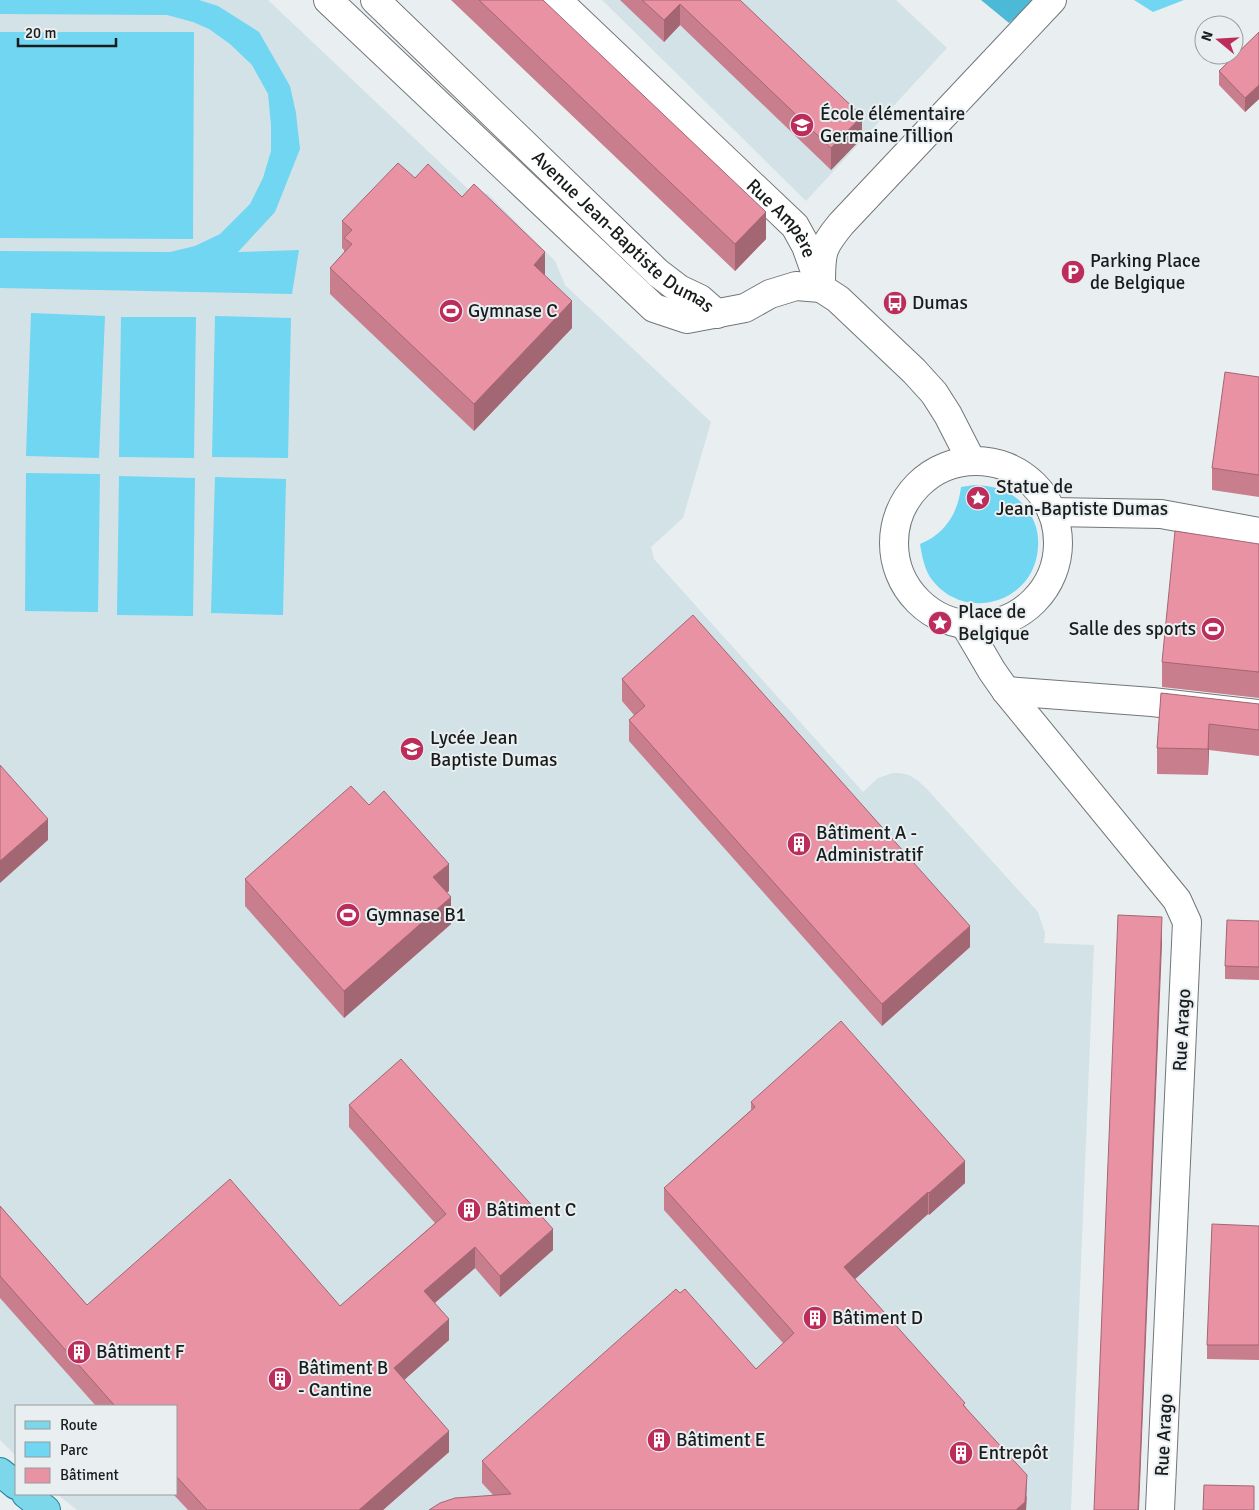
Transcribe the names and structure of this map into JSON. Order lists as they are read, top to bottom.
{
  "streets": {
    "street": ["Rue Ampère", "Avenue Jean-Baptiste Dumas", "Rue Arago"]
  },
  "places": {
    "school or university": ["École élémentaire Germaine Tillion", "Lycée Jean Baptiste Dumas"],
    "parking": ["Parking Place de Belgique"],
    "bus stop": ["Dumas"],
    "sports": ["Gymnase C", "Salle des sports", "Gymnase B1"],
    "place": ["Statue de Jean-Baptiste Dumas", "Place de Belgique"],
    "building": [
      "Bâtiment A - Administratif",
      "Bâtiment C",
      "Bâtiment D",
      "Bâtiment F",
      "Bâtiment B - Cantine",
      "Bâtiment E",
      "Entrepôt"
    ]
  },
  "legend": ["Route", "Parc", "Bâtiment"],
  "scale_bar": "20 m",
  "north": "left"
}
